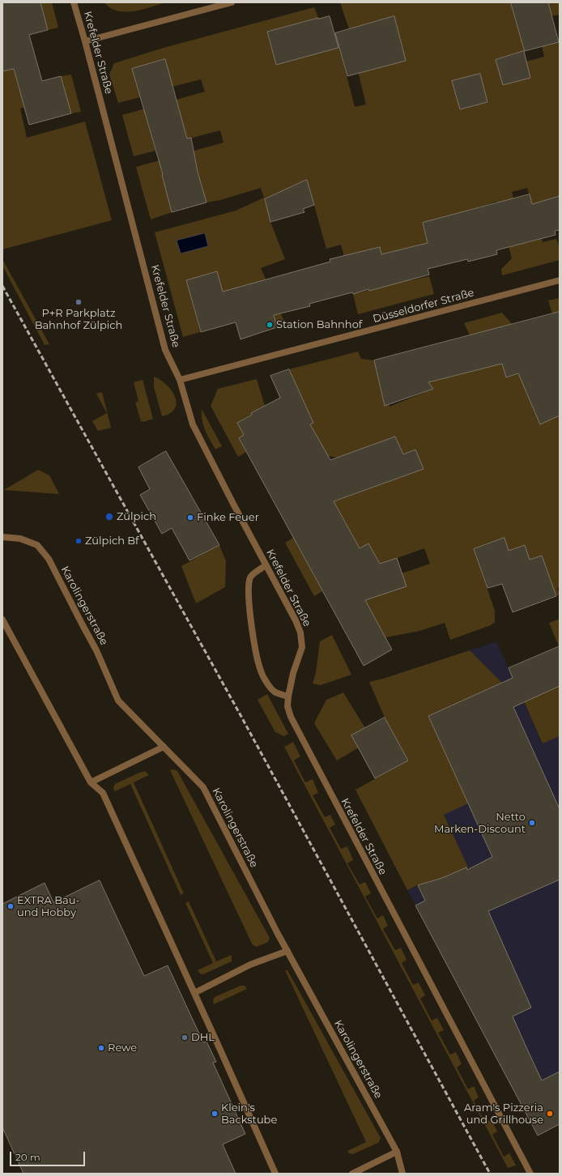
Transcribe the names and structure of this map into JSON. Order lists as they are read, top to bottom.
{
  "streets": {
    "street": ["Krefelder Straße", "Düsseldorfer Straße", "Karolingerstraße"]
  },
  "crossings": [
    ["Krefelder Straße", "Düsseldorfer Straße"]
  ],
  "places": [
    "P+R Parkplatz Bahnhof Zülpich",
    "Station Bahnhof",
    "Zülpich",
    "Finke Feuer",
    "Zülpich Bf",
    "Netto Marken-Discount",
    "EXTRA Bau- und Hobby",
    "DHL",
    "Rewe",
    "Klein's Backstube",
    "Aram's Pizzeria und Grillhouse"
  ],
  "scale_bar": "20 m"
}
